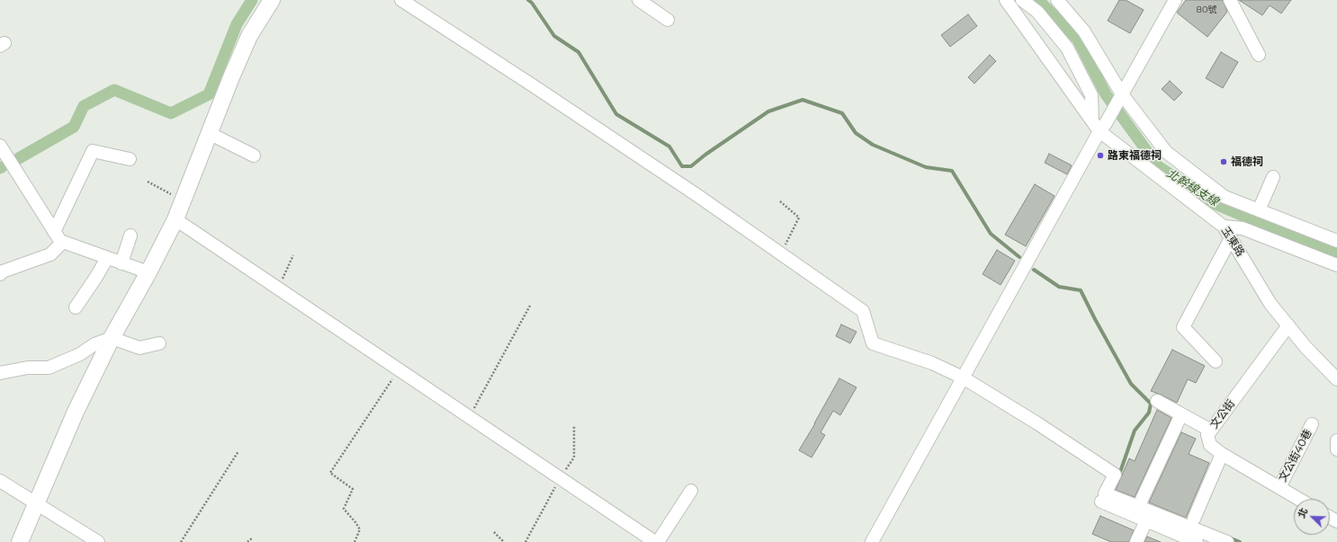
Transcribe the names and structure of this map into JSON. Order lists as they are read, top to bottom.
{
  "streets": {
    "street": ["玉東路", "文公街", "文公街40巷"]
  },
  "crossings": [
    ["玉東路", "文公街"],
    ["文公街", "文公街40巷"]
  ],
  "water": ["北幹線支線"],
  "places": ["路東福德祠", "福德祠"],
  "house_numbers": ["80號"],
  "north": "top left"
}
